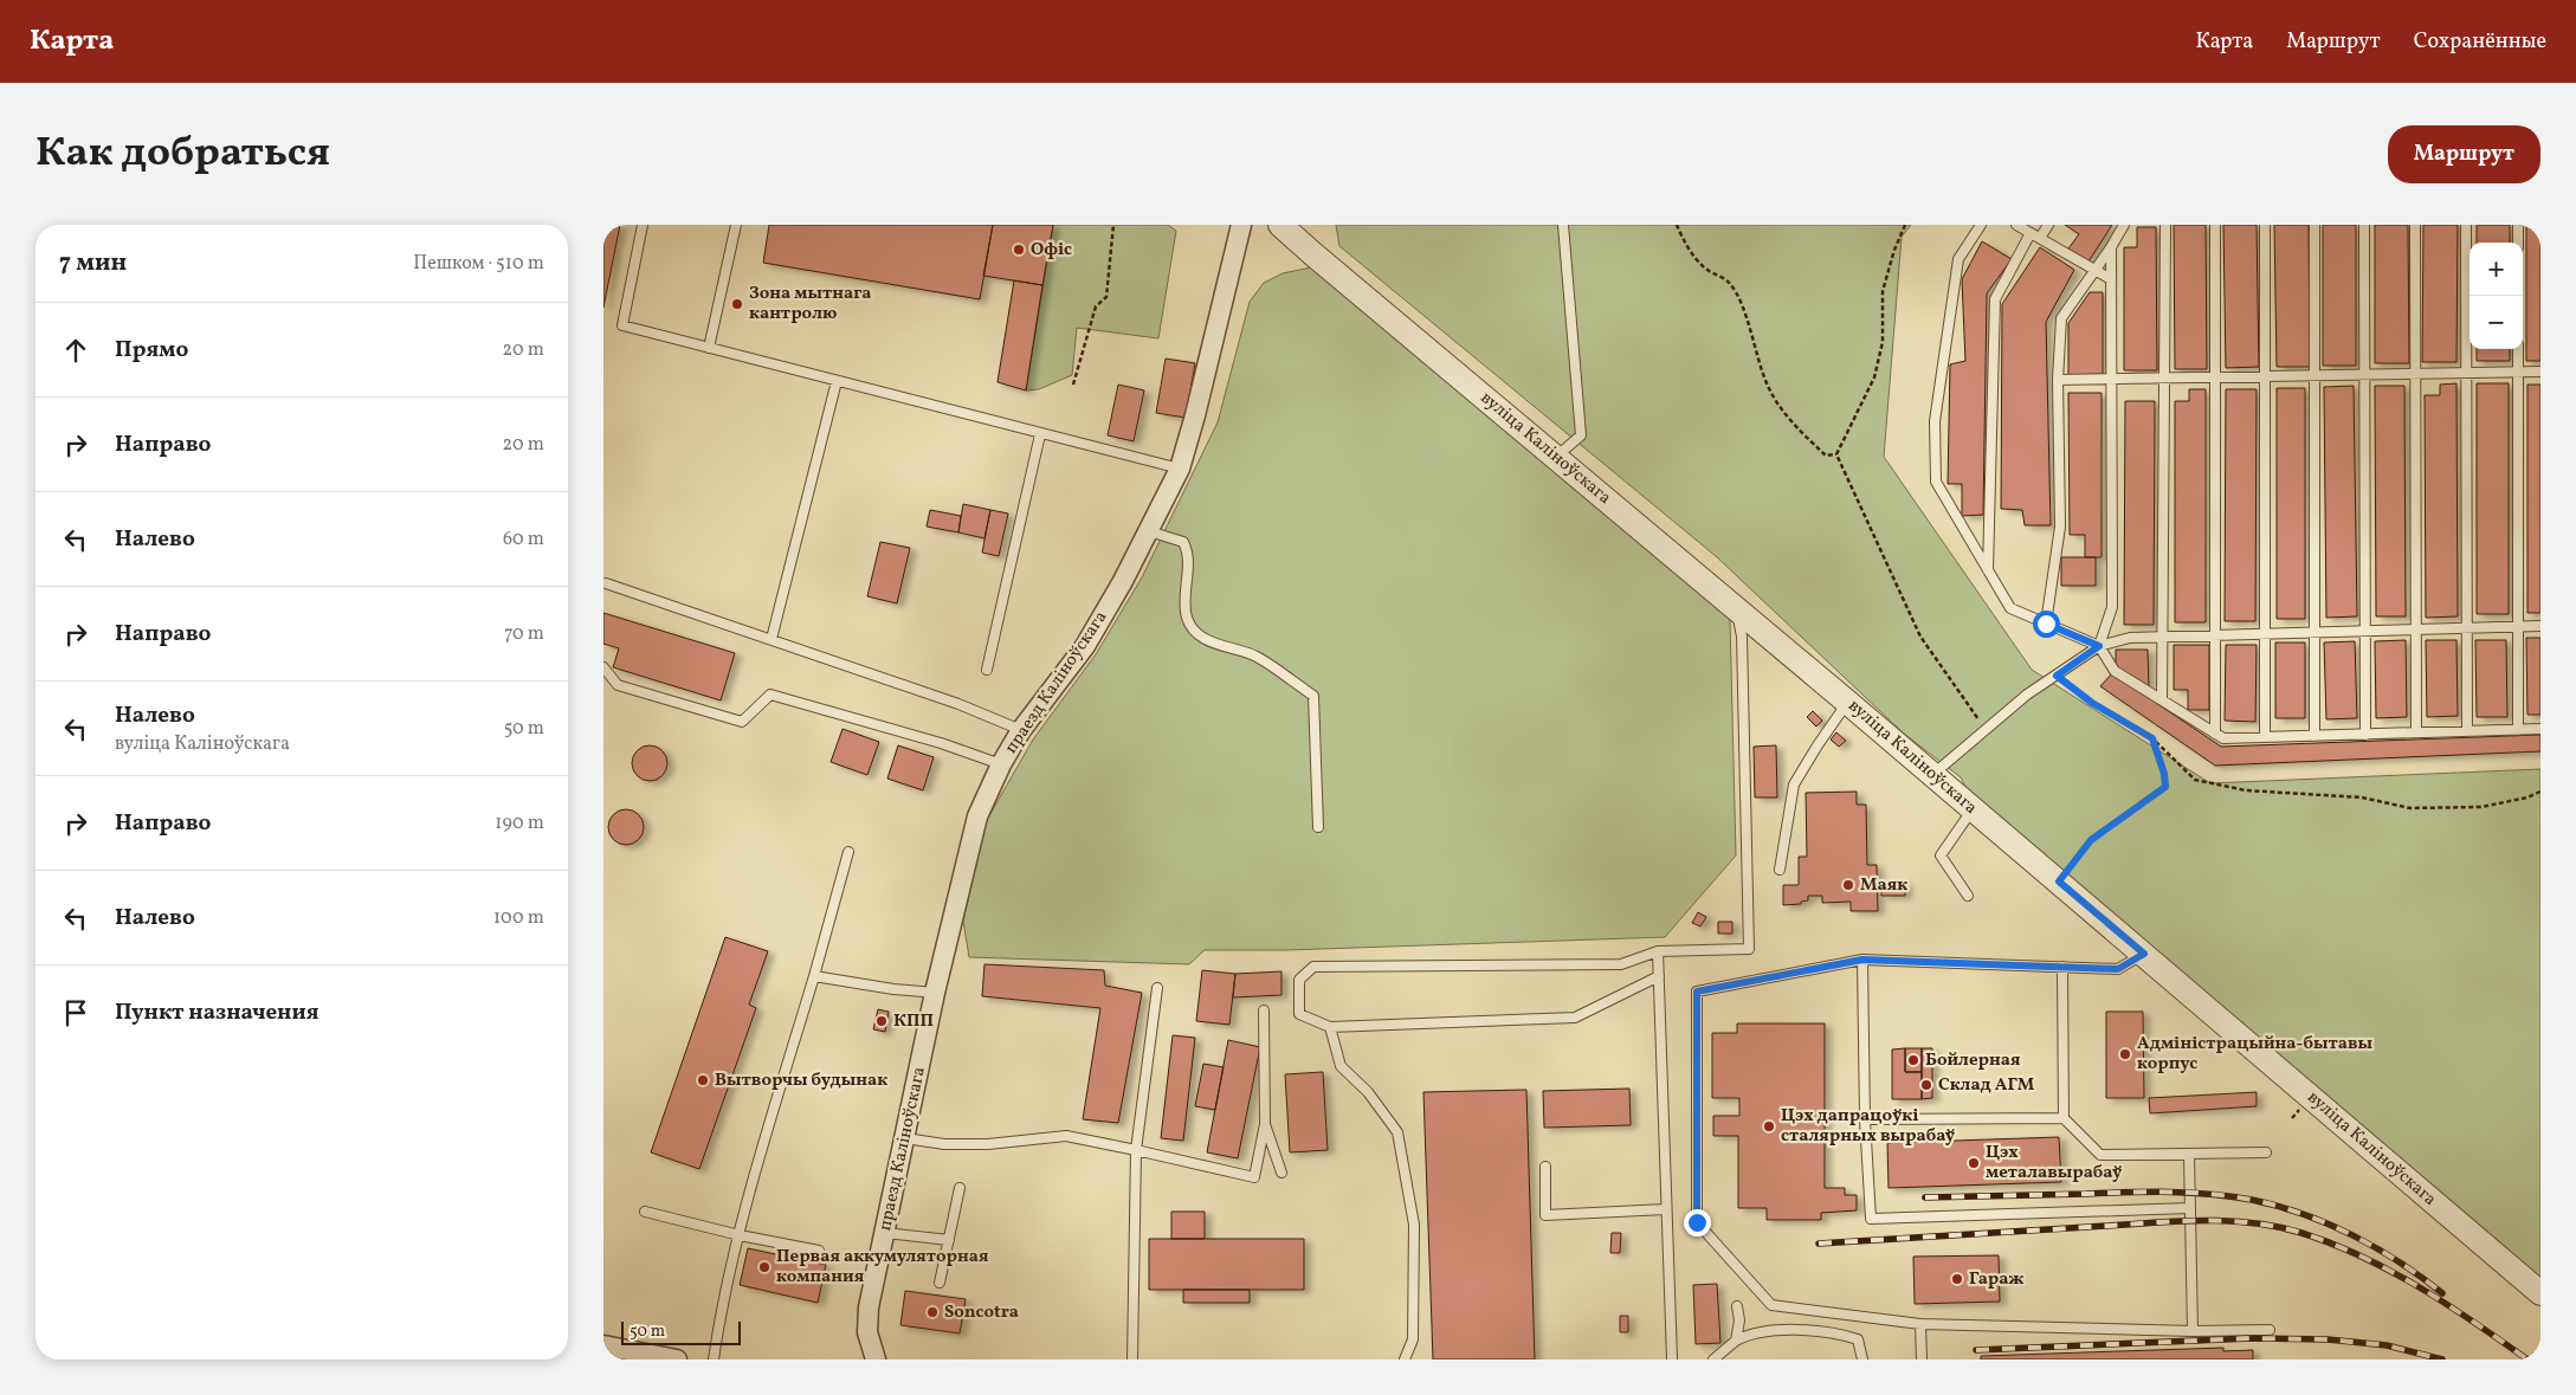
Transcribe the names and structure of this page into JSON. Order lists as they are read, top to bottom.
{
  "streets": {
    "street": ["вуліца Каліноўскага", "праезд Каліноўскага"]
  },
  "places": [
    "Офіс",
    "Зона мытнага кантролю",
    "Маяк",
    "КПП",
    "Адміністрацыйна-бытавы корпус",
    "Бойлерная",
    "Вытворчы будынак",
    "Склад АГМ",
    "Цэх дапрацоўкі сталярных вырабаў",
    "Цэх металавырабаў",
    "Первая аккумуляторная компания",
    "Гараж",
    "Soncotra"
  ],
  "scale_bar": "50 m",
  "page": {
    "header": "Карта",
    "nav": ["Карта", "Маршрут", "Сохранённые"],
    "title": "Как добраться",
    "buttons": "Маршрут",
    "heading": ["7 мин", "Пешком · 510 m"],
    "map_buttons": ["+", "−"],
    "list": [
      ["Прямо", "20 m"],
      ["Направо", "20 m"],
      ["Налево", "60 m"],
      ["Направо", "70 m"],
      ["Налево", "вуліца Каліноўскага", "50 m"],
      ["Направо", "190 m"],
      ["Налево", "100 m"],
      "Пункт назначения"
    ],
    "scale": "50 m"
  }
}
